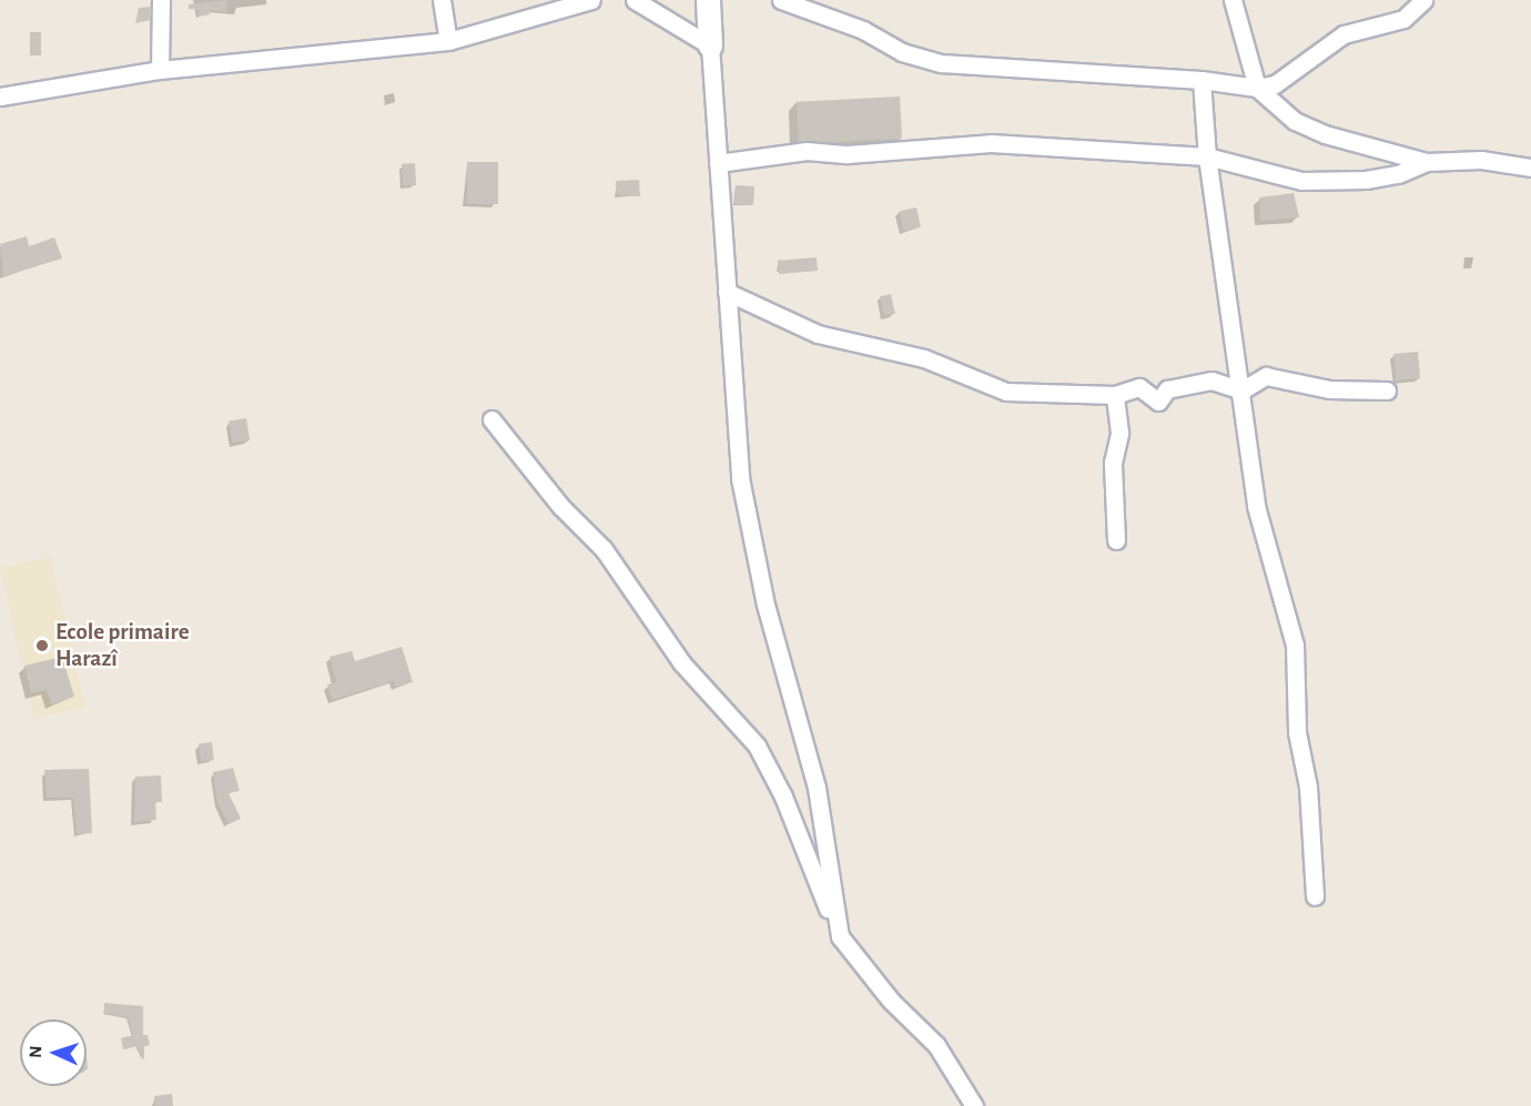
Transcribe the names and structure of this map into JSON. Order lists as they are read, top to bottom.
{
  "places": ["Ecole primaire Harazî"],
  "north": "left"
}
